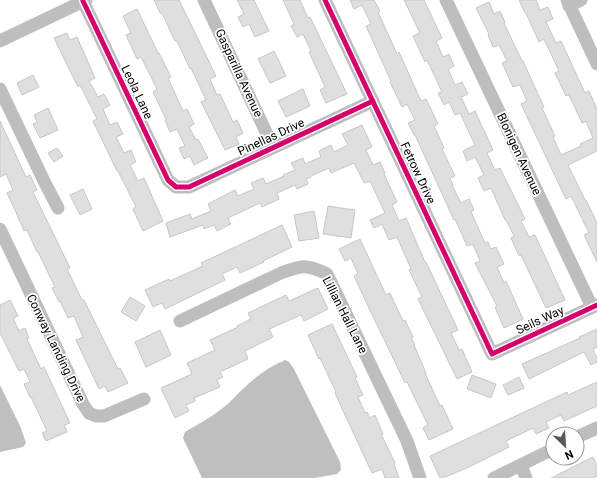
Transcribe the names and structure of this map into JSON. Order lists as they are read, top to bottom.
{
  "streets": {
    "street": [
      "Gasparilla Avenue",
      "Leola Lane",
      "Pinellas Drive",
      "Blonigen Avenue",
      "Fetrow Drive",
      "Lillian Hall Lane",
      "Seils Way",
      "Conway Landing Drive"
    ]
  },
  "crossings": [
    ["Gasparilla Avenue", "Pinellas Drive"],
    ["Leola Lane", "Pinellas Drive"],
    ["Pinellas Drive", "Fetrow Drive"],
    ["Blonigen Avenue", "Seils Way"],
    ["Fetrow Drive", "Seils Way"]
  ],
  "north": "bottom right"
}
